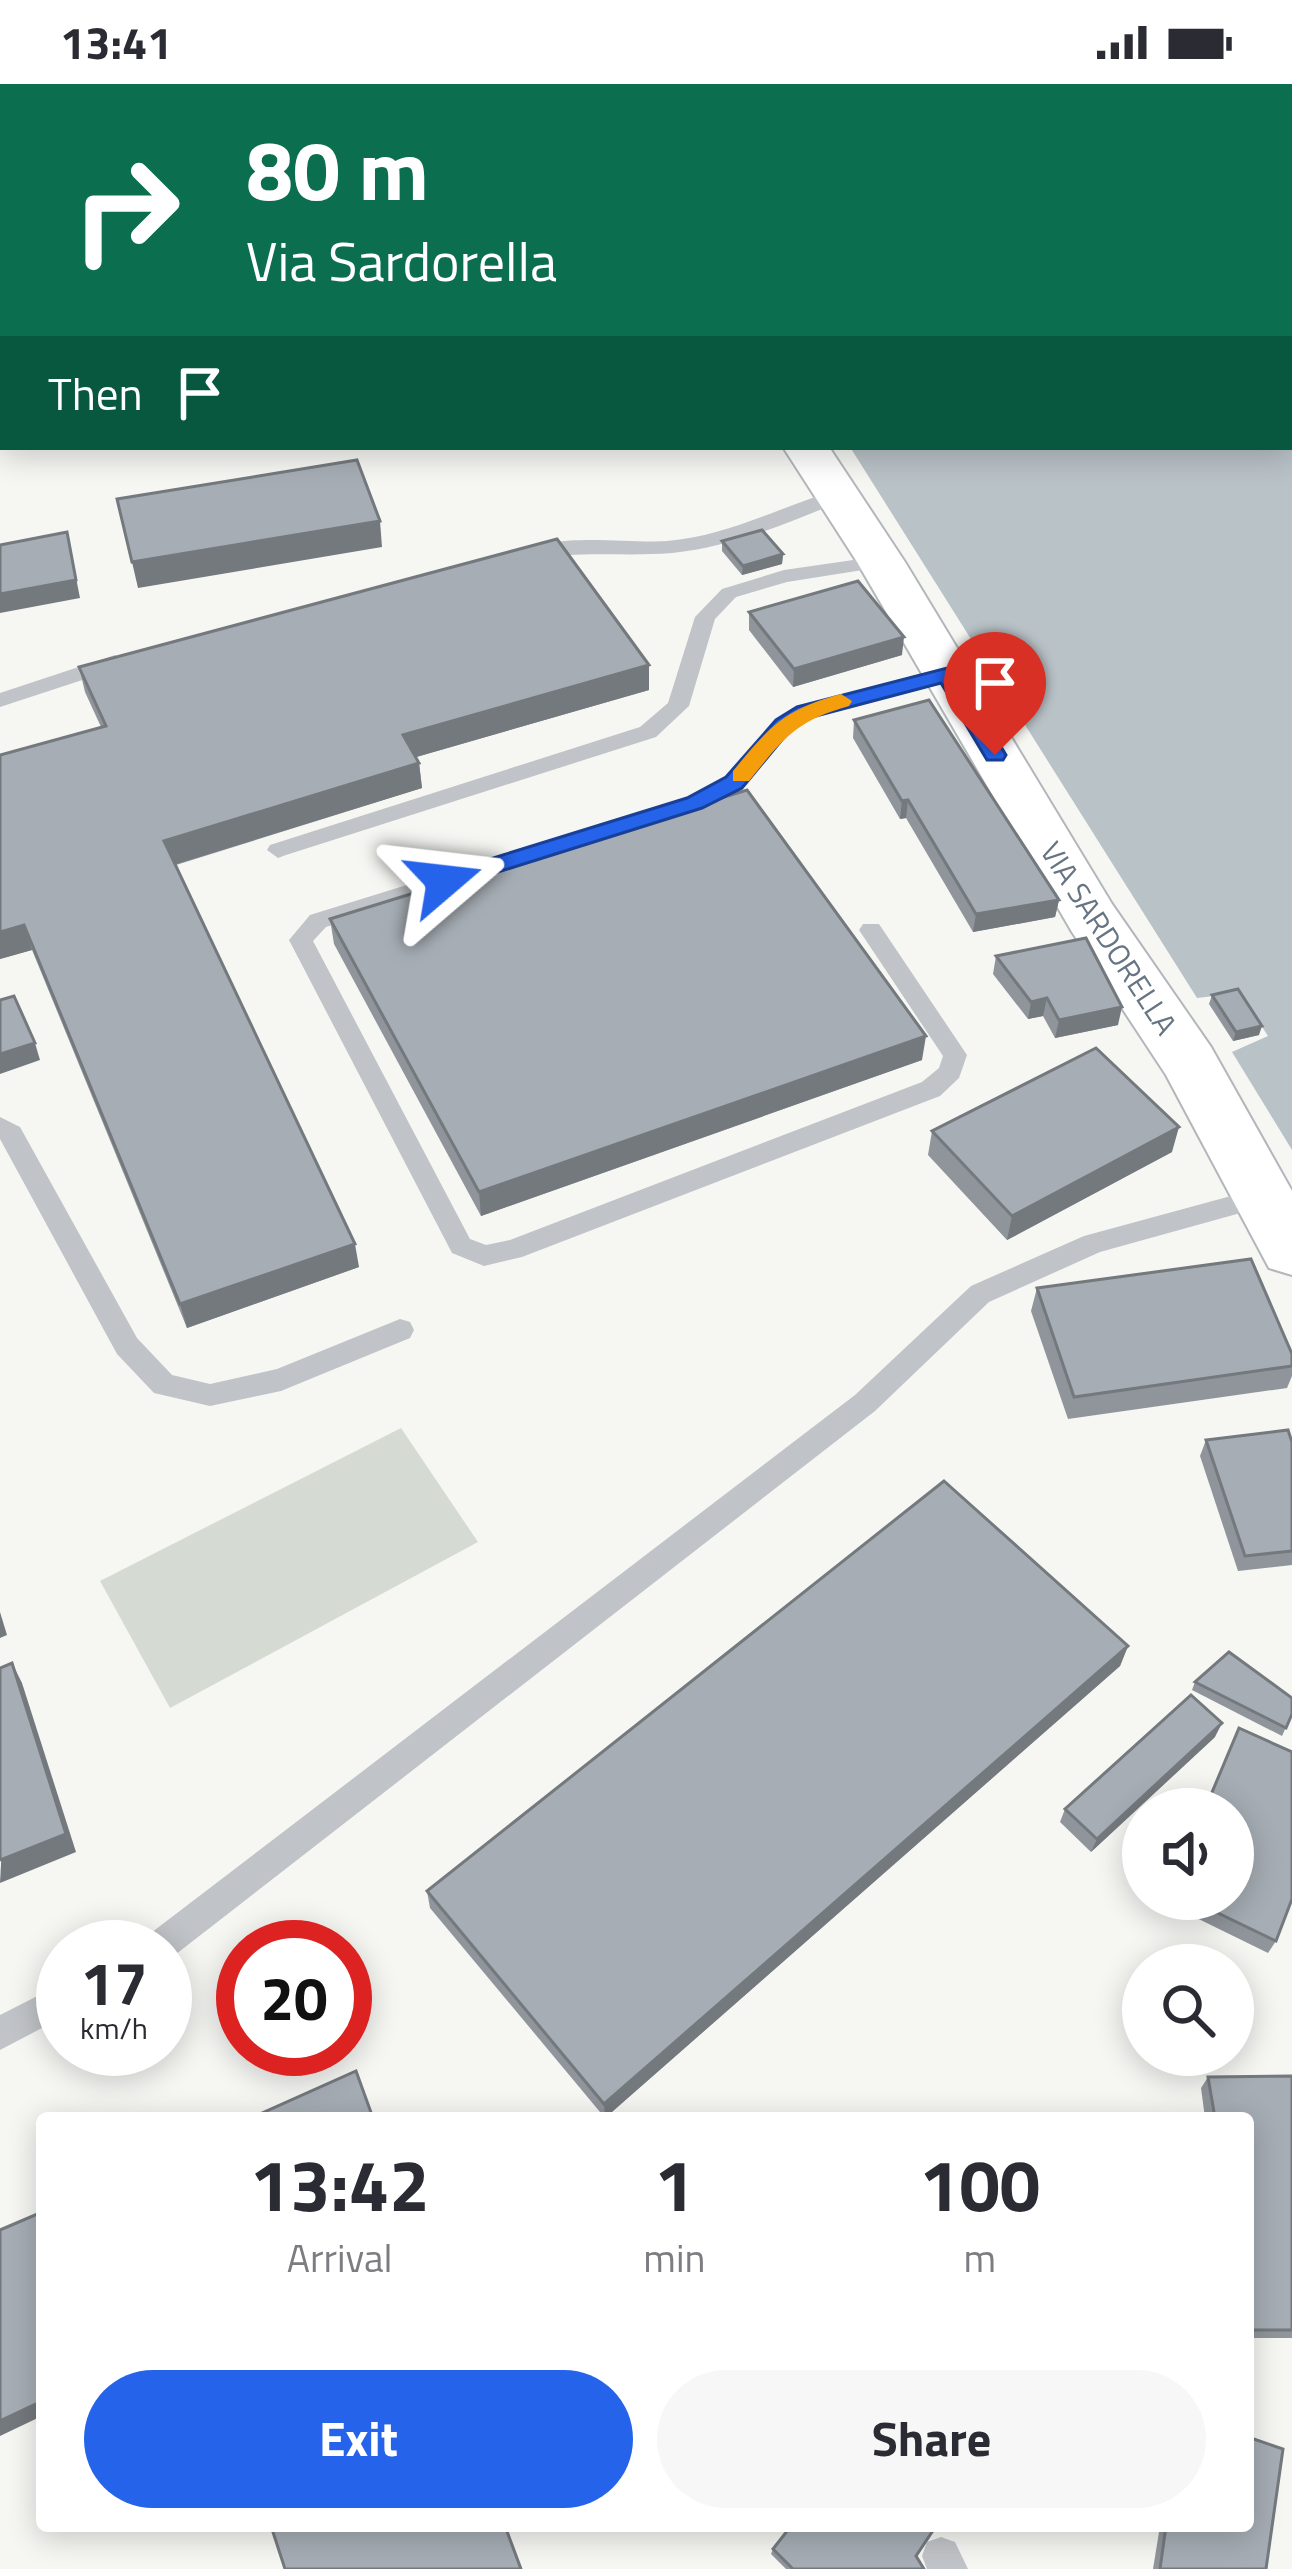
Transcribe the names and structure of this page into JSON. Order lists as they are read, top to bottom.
{
  "streets": {
    "main road": ["VIA SARDORELLA"]
  },
  "page": {
    "status": "13:41",
    "turn": ["80 m", "Via Sardorella"],
    "then": "Then",
    "speed": "17 km/h",
    "limit": "20",
    "eta": [
      "13:42",
      "Arrival",
      "1",
      "min",
      "100",
      "m"
    ],
    "buttons": ["Exit", "Share"]
  }
}
